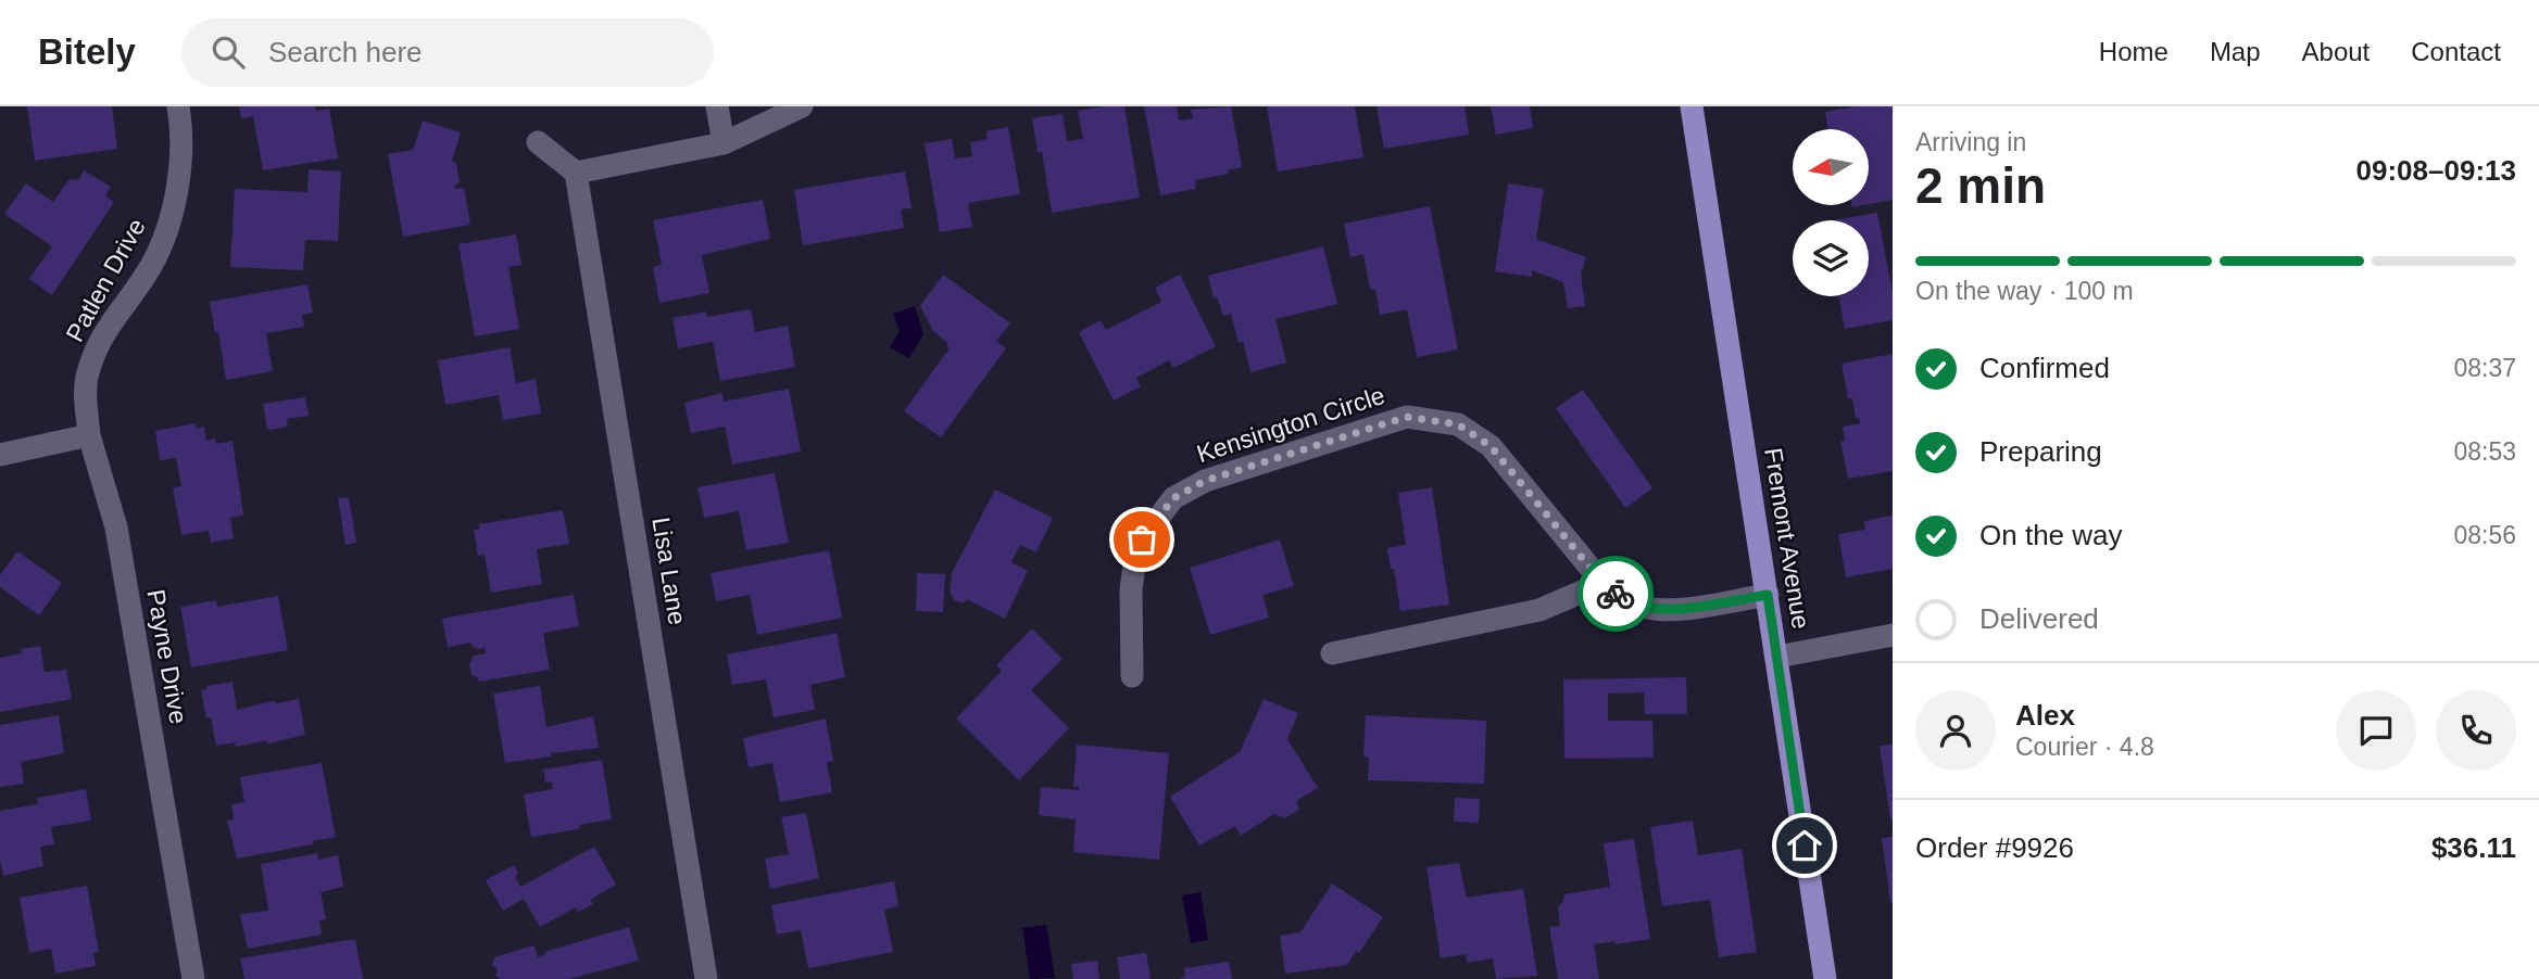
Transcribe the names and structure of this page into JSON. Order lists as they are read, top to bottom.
{
  "streets": {
    "main road": ["Fremont Avenue"],
    "street": [
      "Patlen Drive",
      "Kensington Circle",
      "Lisa Lane",
      "Payne Drive"
    ]
  },
  "crossings": [
    ["Patlen Drive", "Payne Drive"],
    ["Kensington Circle", "Fremont Avenue"]
  ],
  "north": "left",
  "page": {
    "header": "Bitely",
    "search": "Search here",
    "nav": [
      "Home",
      "Map",
      "About",
      "Contact"
    ],
    "heading": ["2 min", "Arriving in", "09:08–09:13"],
    "panel": [
      "Alex",
      "Courier · 4.8",
      "Order #9926",
      "$36.11"
    ],
    "bar": "On the way · 100 m",
    "list": [
      ["Confirmed", "08:37"],
      ["Preparing", "08:53"],
      ["On the way", "08:56"],
      "Delivered"
    ]
  }
}
